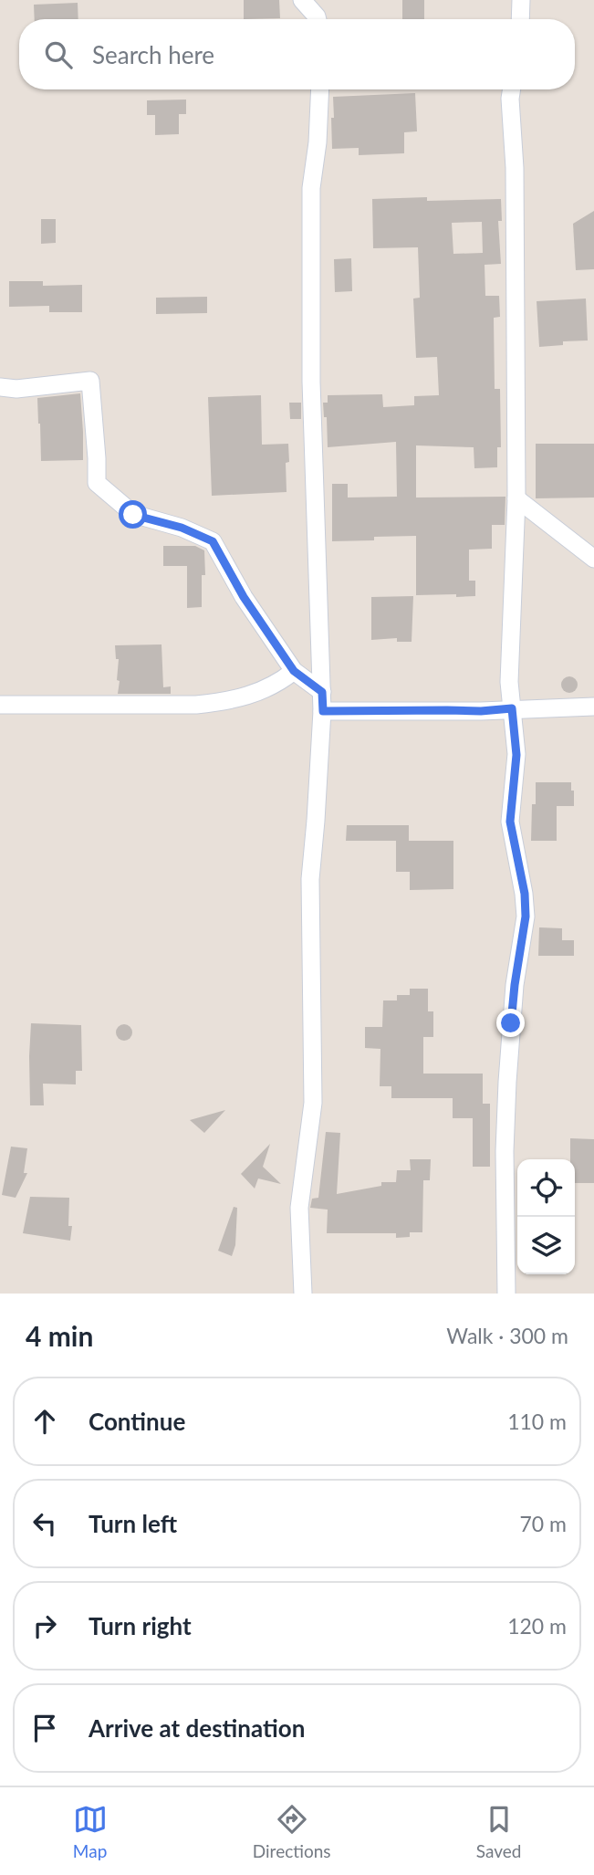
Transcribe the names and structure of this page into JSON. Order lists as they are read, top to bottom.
{
  "page": {
    "search": "Search here",
    "heading": ["4 min", "Walk · 300 m"],
    "list": [
      ["Continue", "110 m"],
      ["Turn left", "70 m"],
      ["Turn right", "120 m"],
      "Arrive at destination"
    ],
    "nav": ["Map", "Directions", "Saved"]
  }
}
